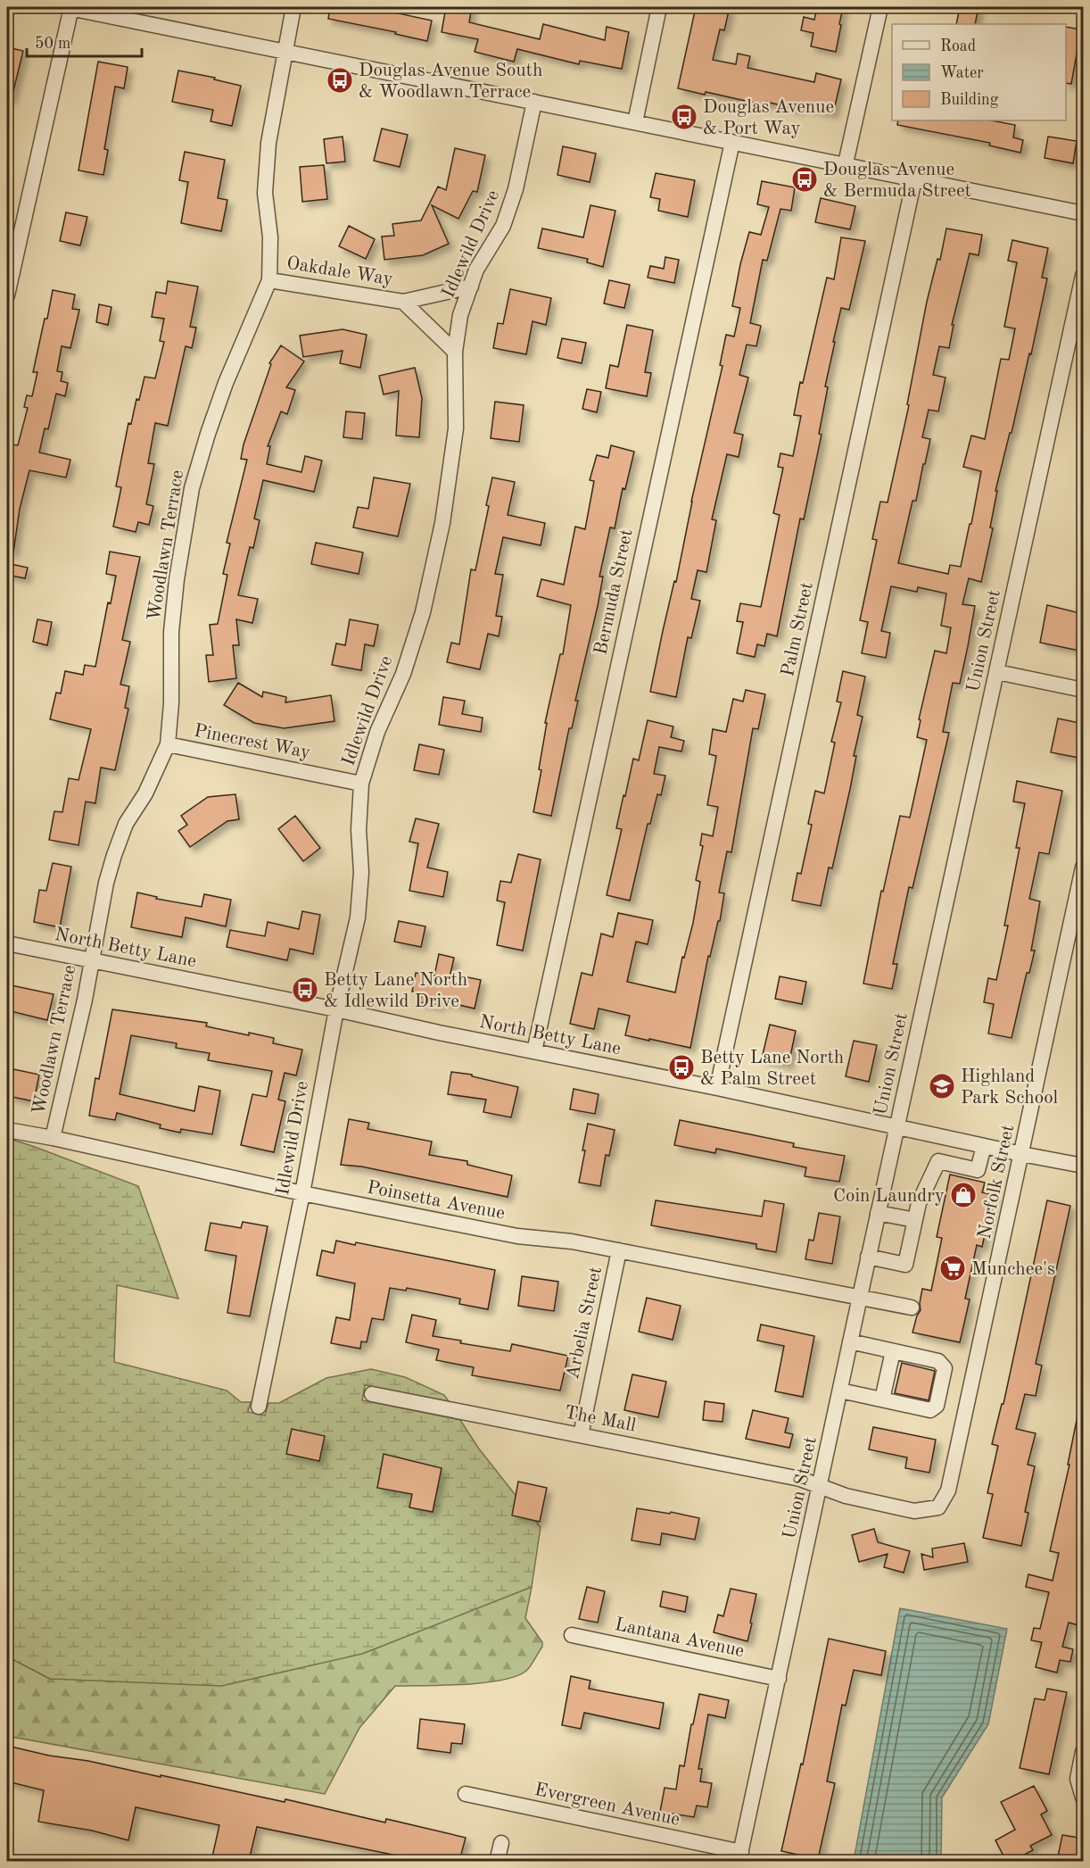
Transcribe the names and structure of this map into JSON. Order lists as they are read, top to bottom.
{
  "streets": {
    "street": [
      "Idlewild Drive",
      "Oakdale Way",
      "Woodlawn Terrace",
      "Bermuda Street",
      "Palm Street",
      "Union Street",
      "Pinecrest Way",
      "North Betty Lane",
      "Norfolk Street",
      "Poinsetta Avenue",
      "Arbelia Street",
      "The Mall",
      "Lantana Avenue",
      "Evergreen Avenue"
    ]
  },
  "crossings": [
    ["Idlewild Drive", "Oakdale Way"],
    ["Idlewild Drive", "Pinecrest Way"],
    ["Idlewild Drive", "North Betty Lane"],
    ["Idlewild Drive", "Poinsetta Avenue"],
    ["Oakdale Way", "Woodlawn Terrace"],
    ["Woodlawn Terrace", "Pinecrest Way"],
    ["Woodlawn Terrace", "North Betty Lane"],
    ["Woodlawn Terrace", "Poinsetta Avenue"],
    ["Bermuda Street", "North Betty Lane"],
    ["Palm Street", "North Betty Lane"],
    ["Union Street", "North Betty Lane"],
    ["Union Street", "Norfolk Street"],
    ["Union Street", "Poinsetta Avenue"],
    ["Union Street", "The Mall"],
    ["Union Street", "Lantana Avenue"],
    ["Union Street", "Evergreen Avenue"],
    ["North Betty Lane", "Norfolk Street"],
    ["Norfolk Street", "The Mall"],
    ["Poinsetta Avenue", "Arbelia Street"],
    ["Arbelia Street", "The Mall"]
  ],
  "places": {
    "bus stop": [
      "Douglas Avenue South & Woodlawn Terrace",
      "Douglas Avenue & Port Way",
      "Douglas Avenue & Bermuda Street",
      "Betty Lane North & Idlewild Drive",
      "Betty Lane North & Palm Street"
    ],
    "school or university": ["Highland Park School"],
    "shop": ["Coin Laundry"],
    "supermarket": ["Munchee's"]
  },
  "legend": ["Road", "Water", "Building"],
  "scale_bar": "50 m"
}
